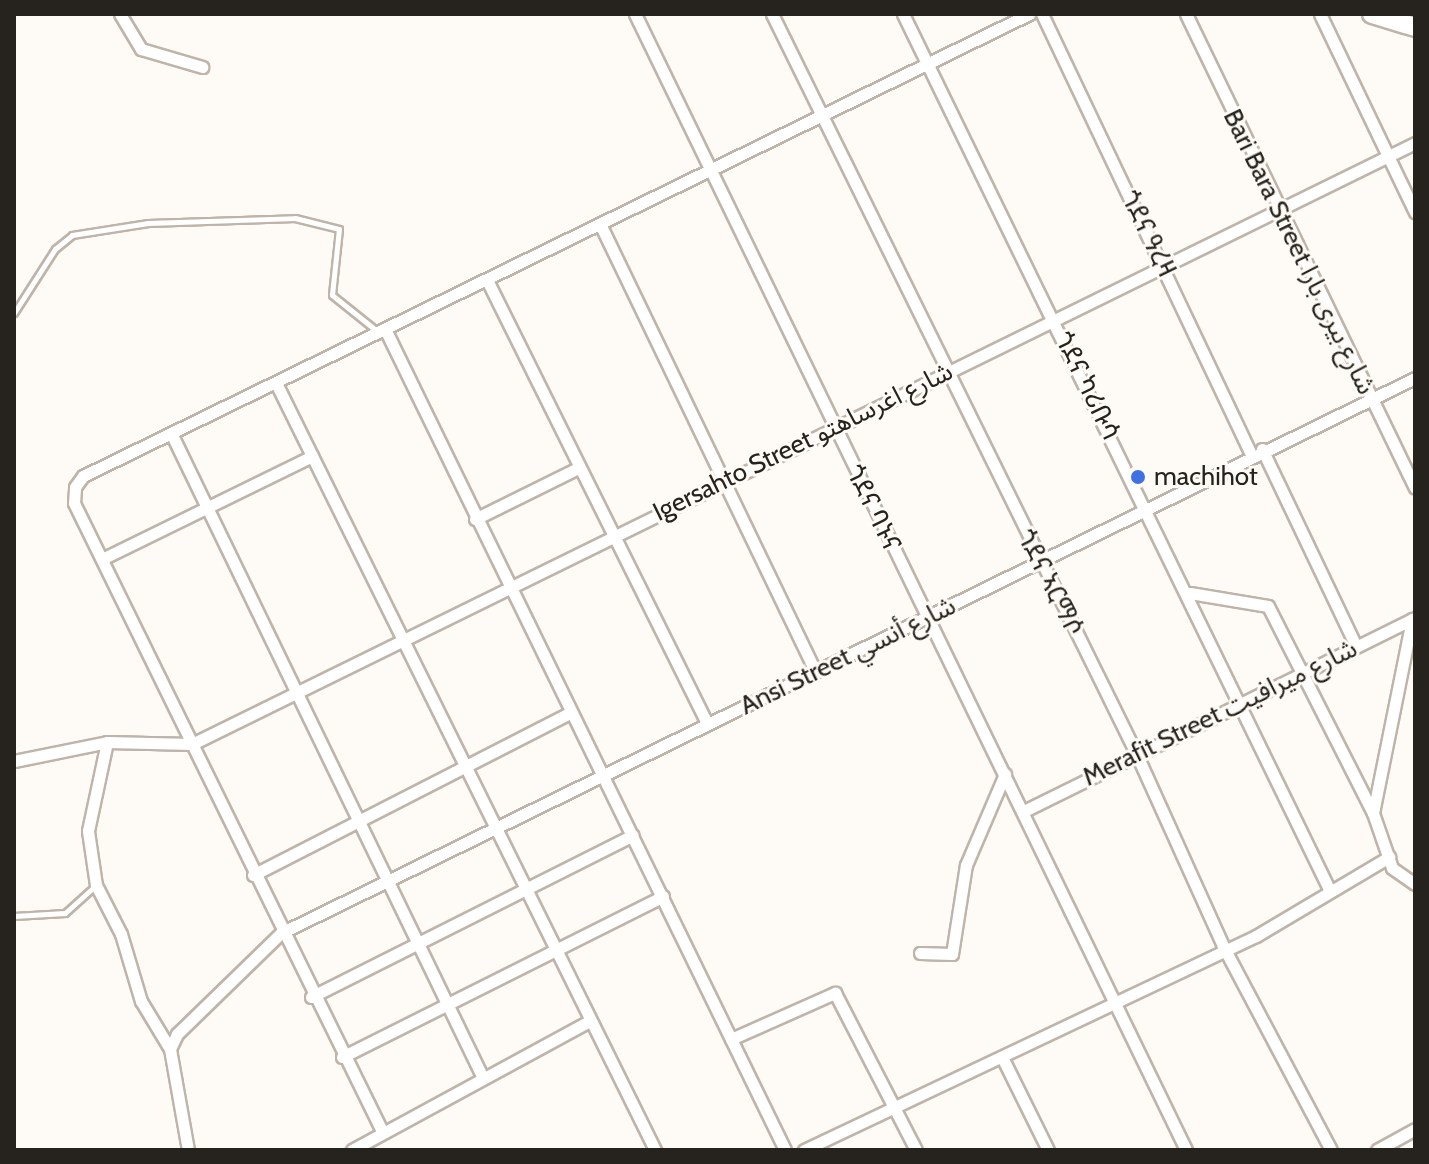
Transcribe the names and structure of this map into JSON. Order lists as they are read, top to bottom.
{
  "streets": {
    "street": [
      "ጎደና ዓረዛ",
      "Bari Bara Street شارع بيرى بارا",
      "ጎደና ካሪቡሳ",
      "Igersahto Street شارع اغرساهتو",
      "ጎደና ባኑና",
      "ጎደና ኣርማሶ",
      "Ansi Street شارع أنسي",
      "Merafit Street شارع ميرافيت"
    ]
  },
  "crossings": [
    ["ጎደና ዓረዛ", "Igersahto Street شارع اغرساهتو"],
    ["ጎደና ዓረዛ", "Ansi Street شارع أنسي"],
    ["ጎደና ዓረዛ", "Merafit Street شارع ميرافيت"],
    ["Bari Bara Street شارع بيرى بارا", "Igersahto Street شارع اغرساهتو"],
    ["Bari Bara Street شارع بيرى بارا", "Ansi Street شارع أنسي"],
    ["ጎደና ካሪቡሳ", "Igersahto Street شارع اغرساهتو"],
    ["ጎደና ካሪቡሳ", "Ansi Street شارع أنسي"],
    ["ጎደና ካሪቡሳ", "Merafit Street شارع ميرافيت"],
    ["Igersahto Street شارع اغرساهتو", "ጎደና ባኑና"],
    ["Igersahto Street شارع اغرساهتو", "ጎደና ኣርማሶ"],
    ["ጎደና ባኑና", "Ansi Street شارع أنسي"],
    ["ጎደና ባኑና", "Merafit Street شارع ميرافيت"],
    ["ጎደና ኣርማሶ", "Ansi Street شارع أنسي"],
    ["ጎደና ኣርማሶ", "Merafit Street شارع ميرافيت"]
  ],
  "places": ["machihot"]
}
